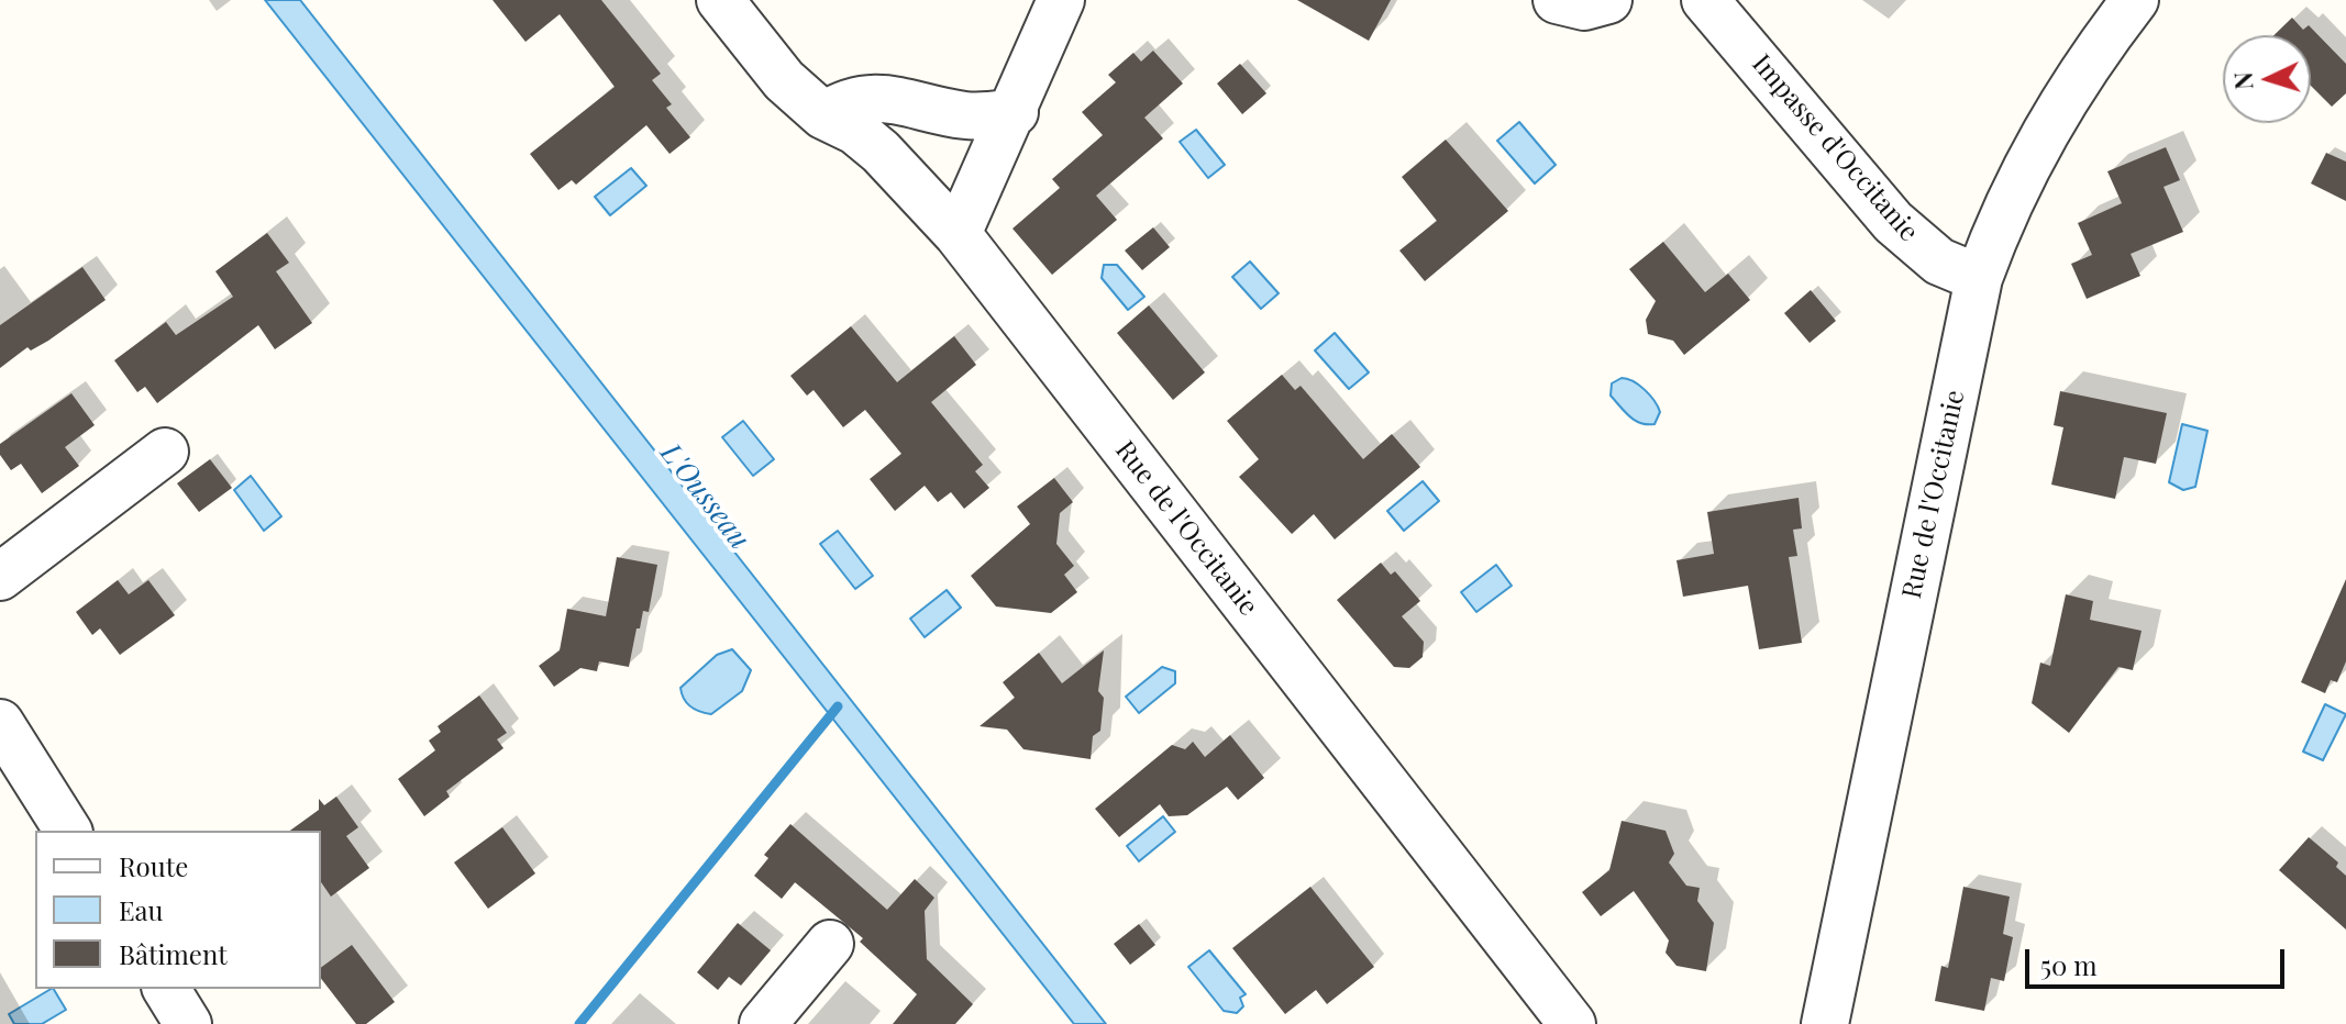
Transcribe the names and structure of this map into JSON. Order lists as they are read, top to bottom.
{
  "streets": {
    "street": ["Impasse d'Occitanie", "Rue de l'Occitanie"]
  },
  "crossings": [
    ["Impasse d'Occitanie", "Rue de l'Occitanie"]
  ],
  "water": ["L'Ousseau"],
  "legend": ["Route", "Eau", "Bâtiment"],
  "scale_bar": "50 m",
  "north": "left"
}
